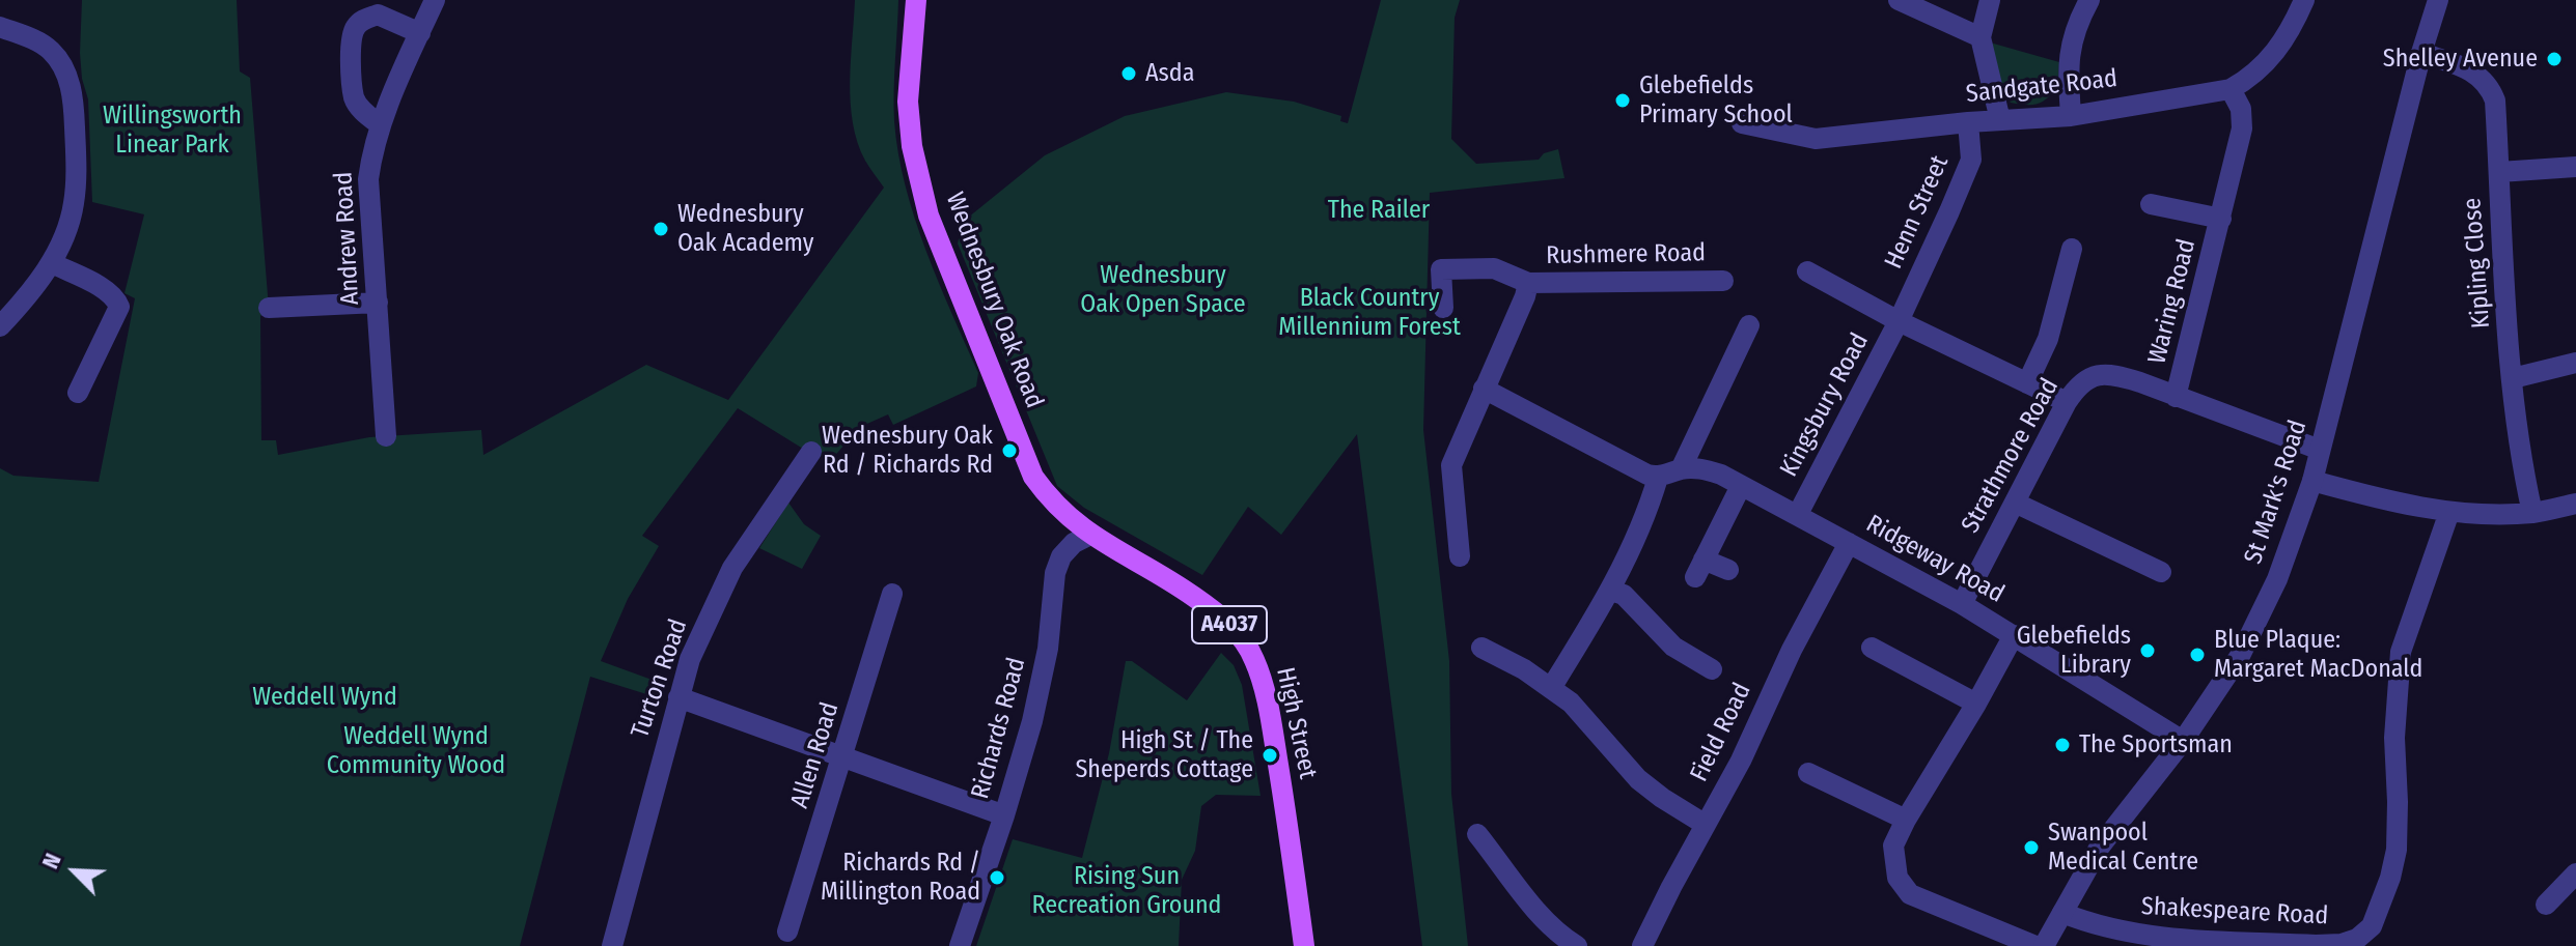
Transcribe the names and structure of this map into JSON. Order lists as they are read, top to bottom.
{
  "streets": {
    "main road": ["Wednesbury Oak Road", "A4037", "High Street"],
    "street": [
      "Sandgate Road",
      "Henn Street",
      "Andrew Road",
      "Rushmere Road",
      "Kipling Close",
      "Waring Road",
      "Kingsbury Road",
      "Strathmore Road",
      "St Mark's Road",
      "Ridgeway Road",
      "Turton Road",
      "Richards Road",
      "Field Road",
      "Allen Road",
      "Shakespeare Road"
    ]
  },
  "crossings": [
    ["Sandgate Road", "Henn Street"],
    ["Sandgate Road", "Waring Road"],
    ["Henn Street", "Kingsbury Road"],
    ["Kipling Close", "St Mark's Road"],
    ["Wednesbury Oak Road", "High Street"],
    ["Waring Road", "Strathmore Road"],
    ["Kingsbury Road", "Strathmore Road"],
    ["Kingsbury Road", "Ridgeway Road"],
    ["Strathmore Road", "St Mark's Road"],
    ["Strathmore Road", "Ridgeway Road"],
    ["St Mark's Road", "Ridgeway Road"],
    ["St Mark's Road", "Shakespeare Road"],
    ["Ridgeway Road", "Field Road"],
    ["High Street", "Richards Road"]
  ],
  "parks": [
    "Willingsworth Linear Park",
    "The Railer",
    "Wednesbury Oak Open Space",
    "Black Country Millennium Forest",
    "Weddell Wynd",
    "Weddell Wynd Community Wood",
    "Rising Sun Recreation Ground"
  ],
  "places": [
    "Shelley Avenue",
    "Asda",
    "Glebefields Primary School",
    "Wednesbury Oak Academy",
    "Wednesbury Oak Rd / Richards Rd",
    "Glebefields Library",
    "Blue Plaque: Margaret MacDonald",
    "The Sportsman",
    "High St / The Sheperds Cottage",
    "Swanpool Medical Centre",
    "Richards Rd / Millington Road"
  ],
  "north": "top left"
}
